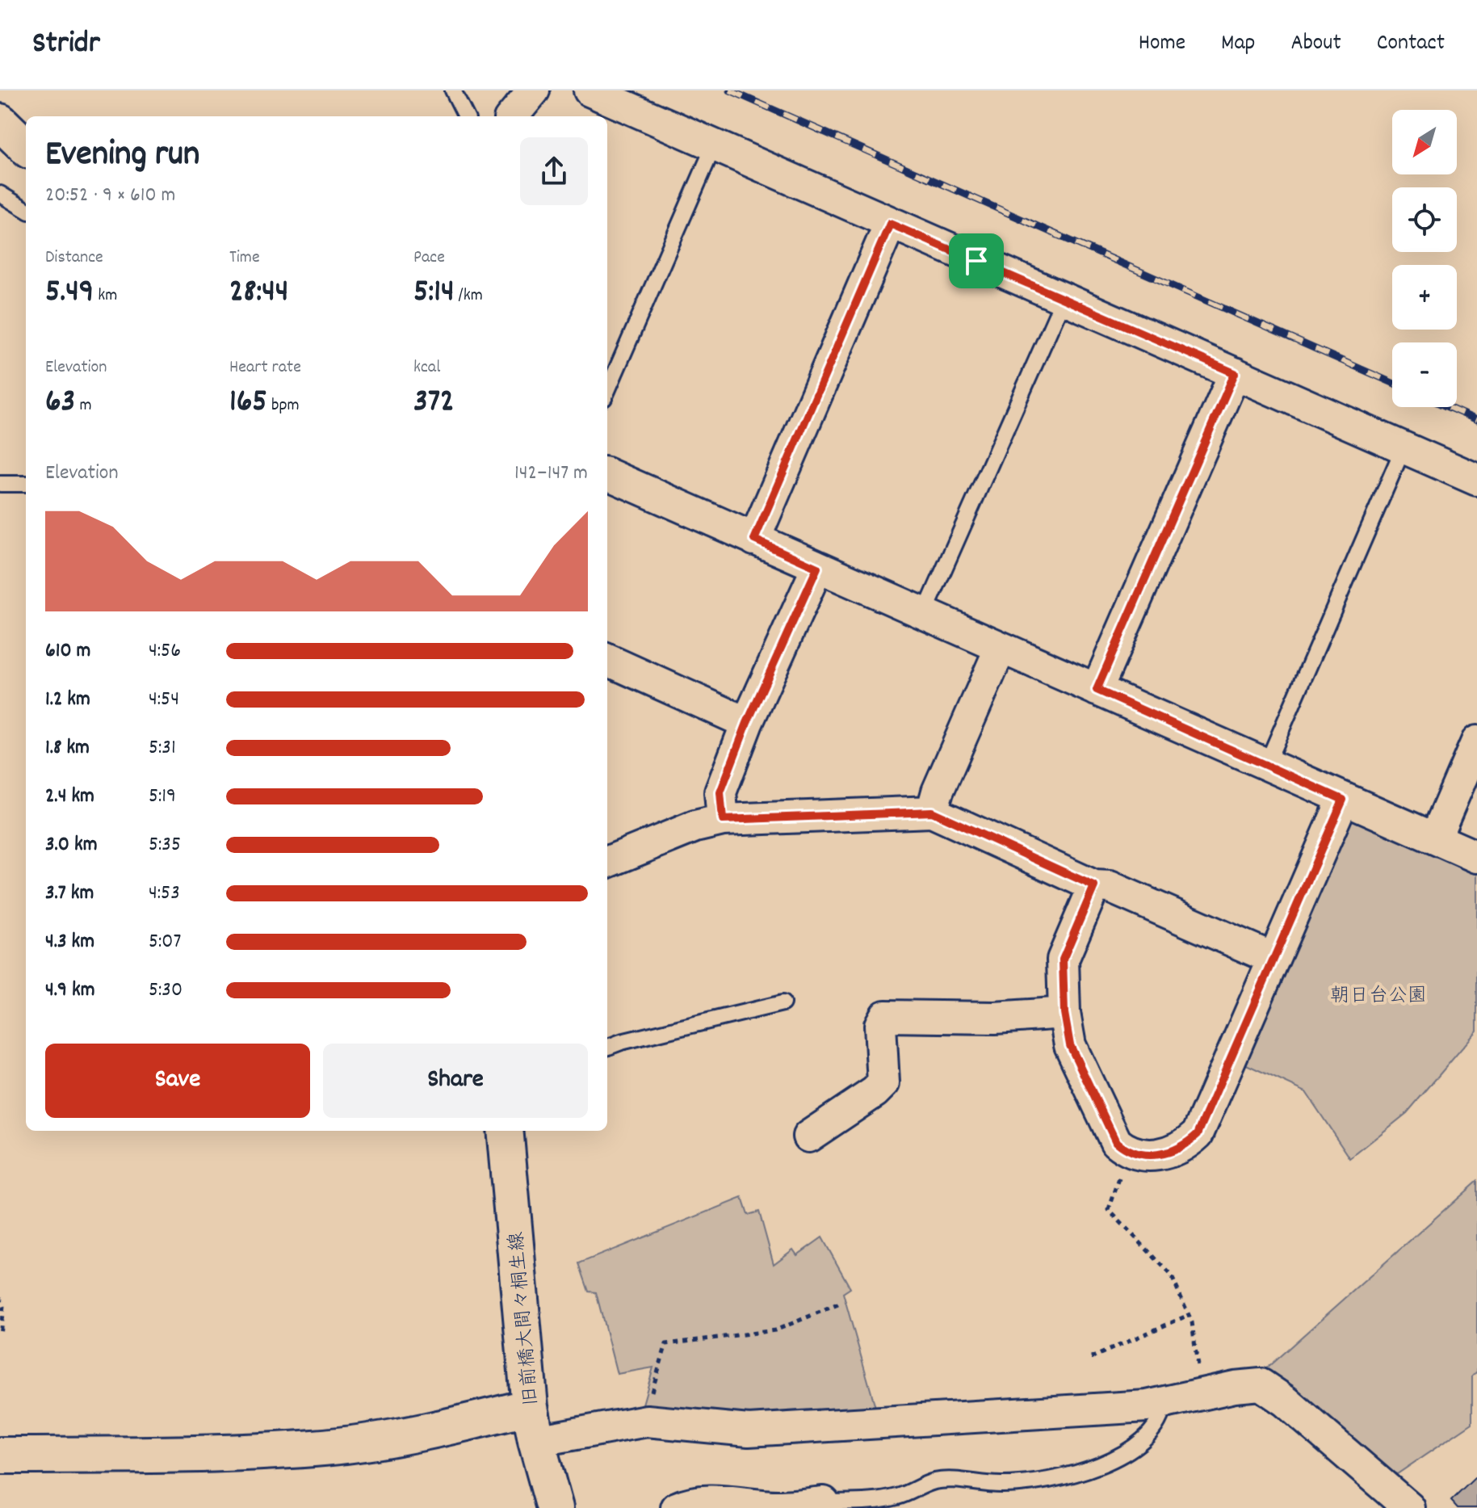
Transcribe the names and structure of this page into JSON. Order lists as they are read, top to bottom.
{
  "streets": {
    "street": ["旧前橋大間々桐生線"]
  },
  "parks": ["朝日台公園"],
  "north": "bottom left",
  "page": {
    "header": "Stridr",
    "nav": [
      "Home",
      "Map",
      "About",
      "Contact"
    ],
    "map_buttons": ["+", "−"],
    "heading": ["Evening run", "20:52 · 9 × 610 m"],
    "stats": [
      ["Distance", "5.49 km"],
      ["Time", "28:44"],
      ["Pace", "5:14 /km"],
      ["Elevation", "63 m"],
      ["Heart rate", "165 bpm"],
      ["kcal", "372"]
    ],
    "chart": ["Elevation", "142–147 m"],
    "list": [
      {
        "name": "610 m",
        "note": "4:56"
      },
      {
        "name": "1.2 km",
        "note": "4:54"
      },
      {
        "name": "1.8 km",
        "note": "5:31"
      },
      {
        "name": "2.4 km",
        "note": "5:19"
      },
      {
        "name": "3.0 km",
        "note": "5:35"
      },
      {
        "name": "3.7 km",
        "note": "4:53"
      },
      {
        "name": "4.3 km",
        "note": "5:07"
      },
      {
        "name": "4.9 km",
        "note": "5:30"
      }
    ],
    "buttons": ["Save", "Share"]
  }
}
